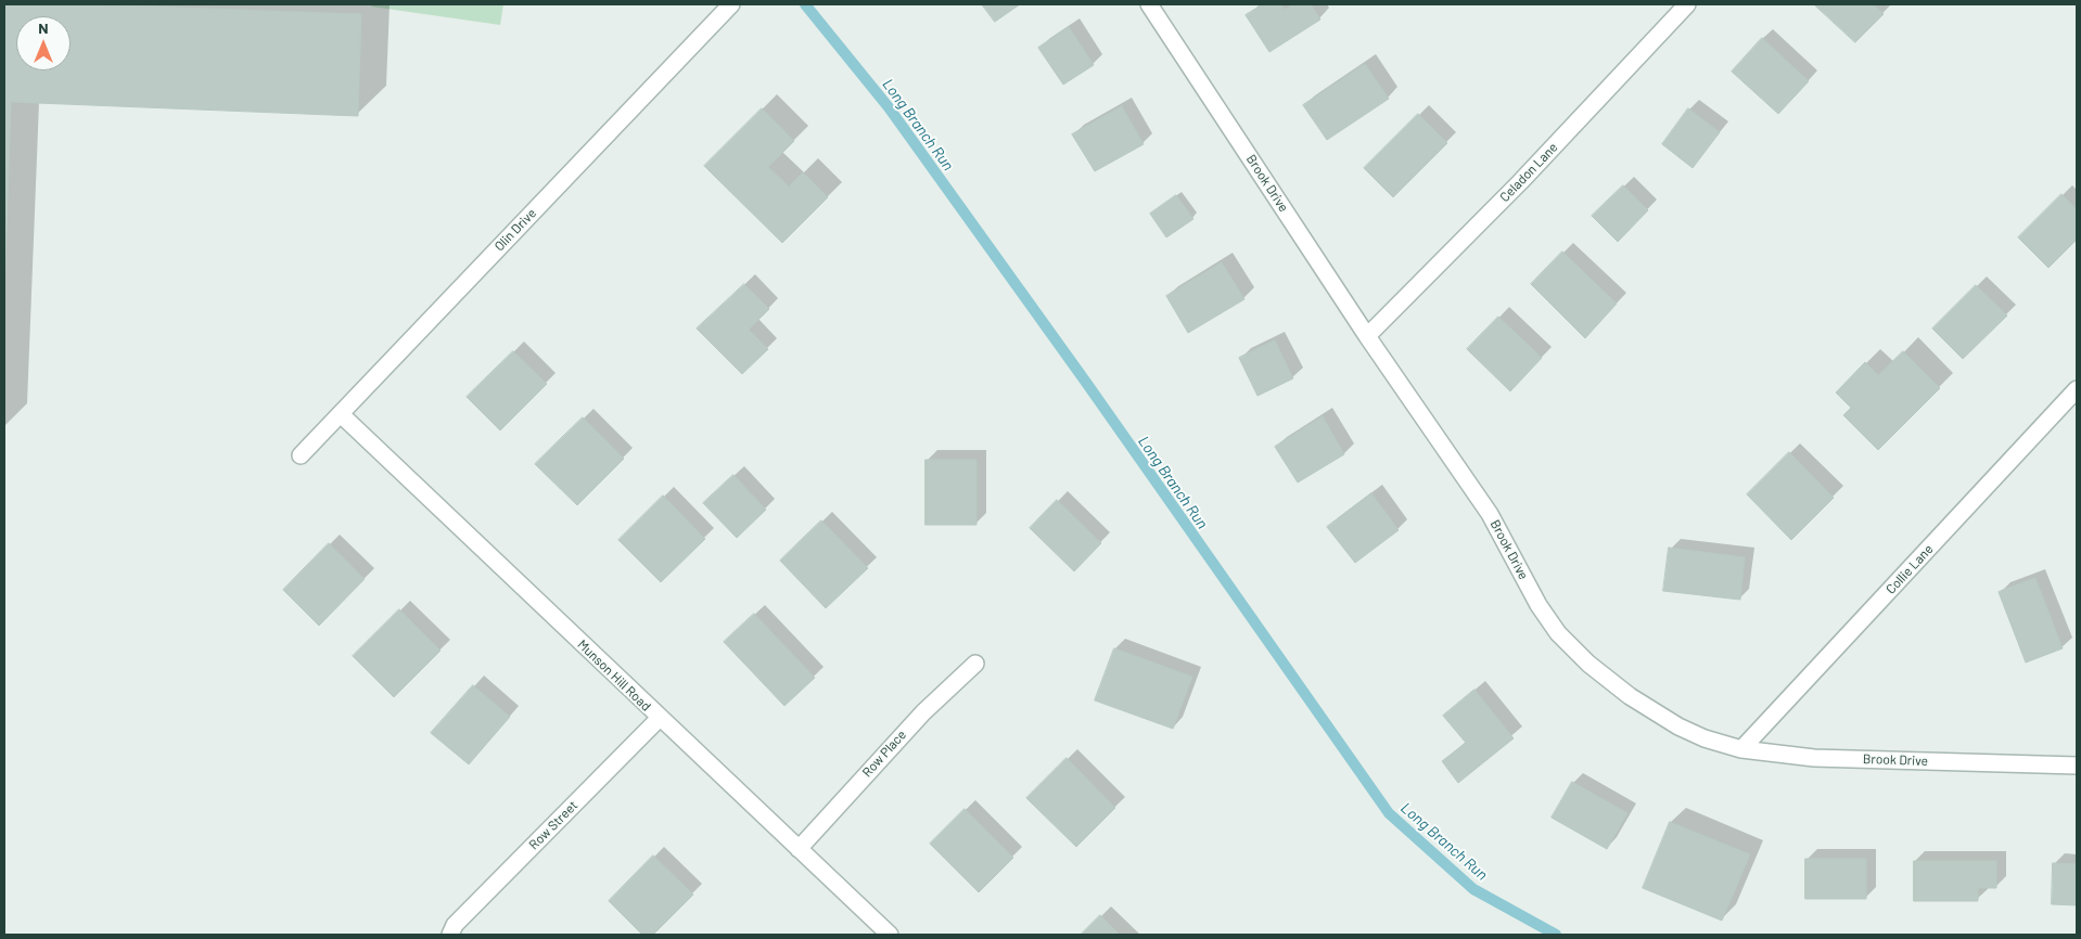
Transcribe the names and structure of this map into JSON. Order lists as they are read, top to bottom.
{
  "streets": {
    "street": [
      "Celadon Lane",
      "Brook Drive",
      "Olin Drive",
      "Collie Lane",
      "Munson Hill Road",
      "Row Place",
      "Row Street"
    ]
  },
  "crossings": [
    ["Celadon Lane", "Brook Drive"],
    ["Brook Drive", "Collie Lane"],
    ["Olin Drive", "Munson Hill Road"],
    ["Munson Hill Road", "Row Place"],
    ["Munson Hill Road", "Row Street"]
  ],
  "water": ["Long Branch Run"],
  "north": "top"
}
